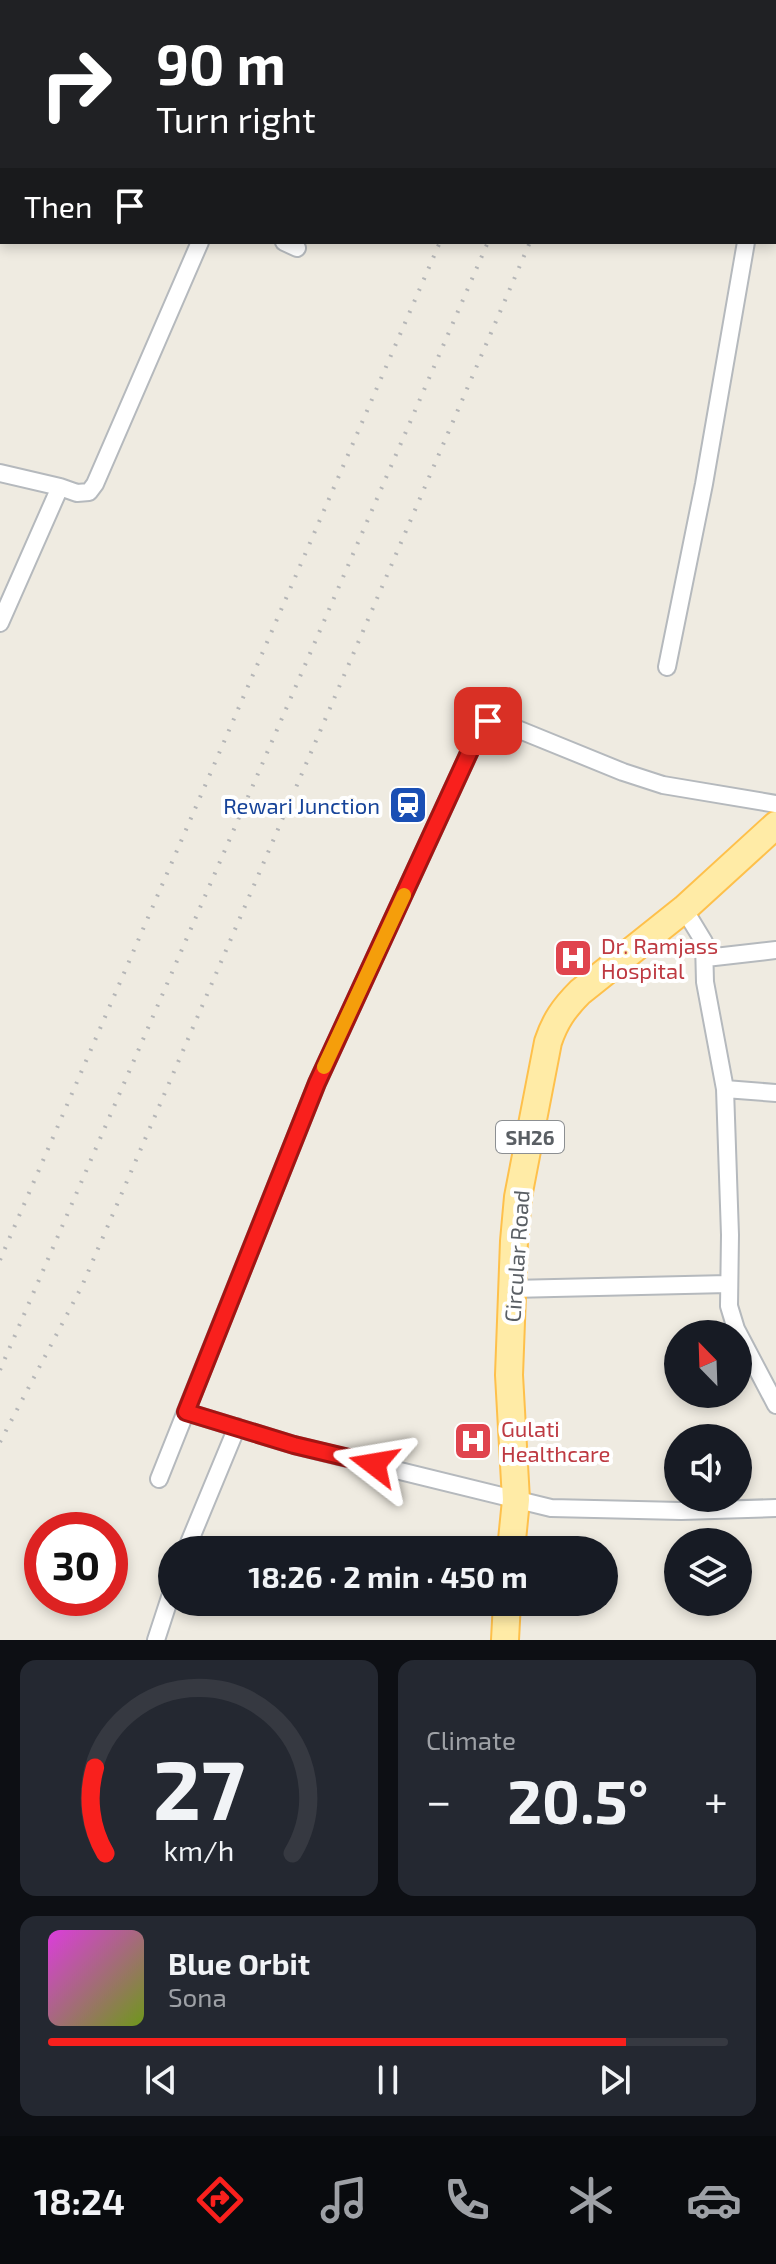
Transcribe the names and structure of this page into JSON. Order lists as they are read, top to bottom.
{
  "streets": {
    "main road": ["SH26", "Circular Road"]
  },
  "places": {
    "station": ["Rewari Junction"],
    "hospital": ["Dr. Ramjass Hospital", "Gulati Healthcare"]
  },
  "north": "top left",
  "page": {
    "turn": ["90 m", "Turn right"],
    "then": "Then",
    "limit": "30",
    "trip": "18:26 · 2 min · 450 m",
    "tile": "Climate",
    "heat": ["−", "20.5°", "+"],
    "song": ["Blue Orbit", "Sona"],
    "tabs": "18:24",
    "gauge": ["27", "km/h"]
  }
}
